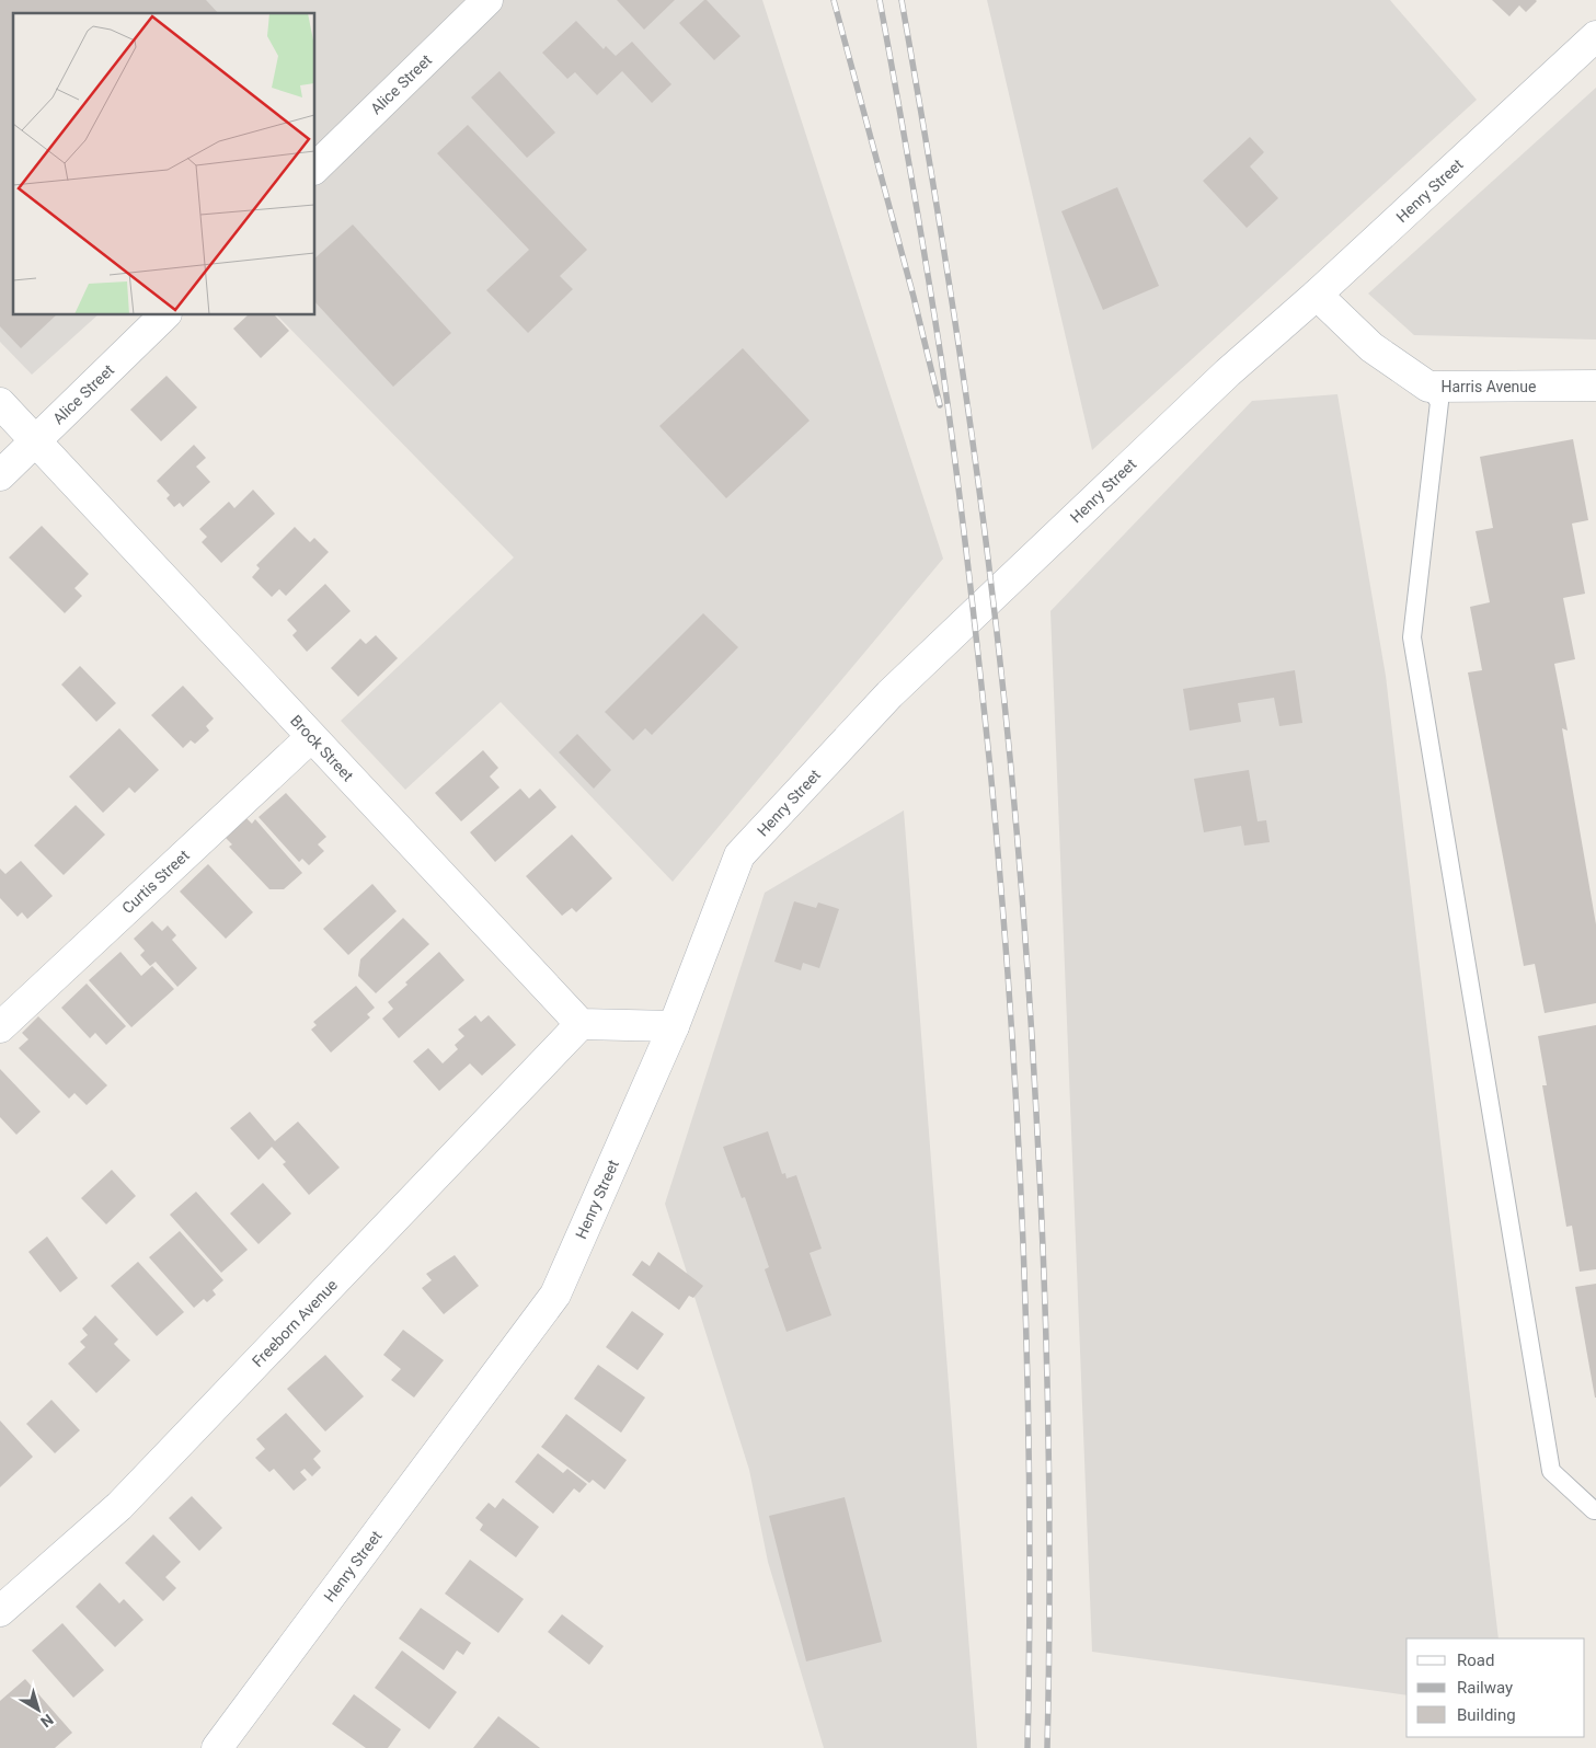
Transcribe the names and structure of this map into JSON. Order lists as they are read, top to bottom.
{
  "streets": {
    "street": [
      "Alice Street",
      "Henry Street",
      "Harris Avenue",
      "Brock Street",
      "Curtis Street",
      "Freeborn Avenue"
    ]
  },
  "crossings": [
    ["Alice Street", "Brock Street"],
    ["Henry Street", "Harris Avenue"],
    ["Brock Street", "Curtis Street"],
    ["Brock Street", "Freeborn Avenue"]
  ],
  "legend": ["Road", "Railway", "Building"],
  "north": "bottom right"
}
